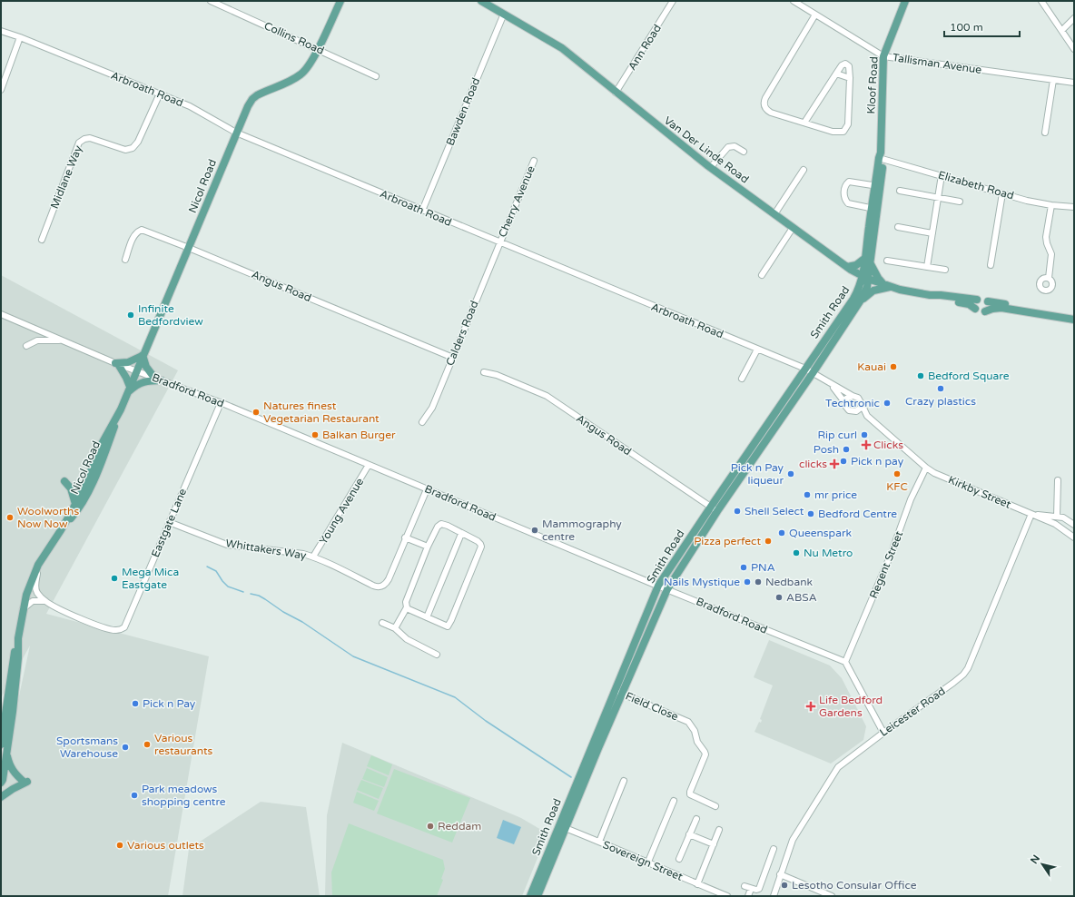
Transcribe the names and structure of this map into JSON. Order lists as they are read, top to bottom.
{
  "streets": {
    "main road": [
      "Kloof Road",
      "Van Der Linde Road",
      "Nicol Road",
      "Smith Road"
    ],
    "street": [
      "Collins Road",
      "Ann Road",
      "Tallisman Avenue",
      "Arbroath Road",
      "Bawden Road",
      "Midlane Way",
      "Elizabeth Road",
      "Cherry Avenue",
      "Angus Road",
      "Calders Road",
      "Bradford Road",
      "Kirkby Street",
      "Young Avenue",
      "Eastgate Lane",
      "Whittakers Way",
      "Regent Street",
      "Field Close",
      "Leicester Road",
      "Sovereign Street"
    ]
  },
  "crossings": [
    ["Collins Road", "Nicol Road"],
    ["Ann Road", "Van Der Linde Road"],
    ["Tallisman Avenue", "Kloof Road"],
    ["Kloof Road", "Van Der Linde Road"],
    ["Kloof Road", "Elizabeth Road"],
    ["Kloof Road", "Smith Road"],
    ["Arbroath Road", "Bawden Road"],
    ["Arbroath Road", "Midlane Way"],
    ["Arbroath Road", "Nicol Road"],
    ["Arbroath Road", "Cherry Avenue"],
    ["Arbroath Road", "Smith Road"],
    ["Arbroath Road", "Calders Road"],
    ["Bawden Road", "Van Der Linde Road"],
    ["Van Der Linde Road", "Smith Road"],
    ["Nicol Road", "Angus Road"],
    ["Nicol Road", "Bradford Road"],
    ["Nicol Road", "Eastgate Lane"],
    ["Cherry Avenue", "Calders Road"],
    ["Angus Road", "Smith Road"],
    ["Angus Road", "Calders Road"],
    ["Smith Road", "Bradford Road"],
    ["Smith Road", "Field Close"],
    ["Smith Road", "Sovereign Street"],
    ["Bradford Road", "Young Avenue"],
    ["Bradford Road", "Eastgate Lane"],
    ["Bradford Road", "Whittakers Way"],
    ["Bradford Road", "Regent Street"],
    ["Kirkby Street", "Regent Street"],
    ["Kirkby Street", "Leicester Road"],
    ["Young Avenue", "Whittakers Way"],
    ["Eastgate Lane", "Whittakers Way"]
  ],
  "places": {
    "other": [
      "Infinite Bedfordview",
      "Kauai",
      "Bedford Square",
      "Crazy plastics",
      "Techtronic",
      "Natures finest Vegetarian Restaurant",
      "Balkan Burger",
      "Rip curl",
      "Posh",
      "Pick n pay",
      "Pick n Pay liqueur",
      "KFC",
      "mr price",
      "Shell Select",
      "Bedford Centre",
      "Woolworths Now Now",
      "Mammography centre",
      "Queenspark",
      "Pizza perfect",
      "Nu Metro",
      "PNA",
      "Mega Mica Eastgate",
      "Nails Mystique",
      "Nedbank",
      "ABSA",
      "Pick n Pay",
      "Various restaurants",
      "Sportsmans Warehouse",
      "Park meadows shopping centre",
      "Reddam",
      "Various outlets",
      "Lesotho Consular Office"
    ],
    "health": ["Clicks", "clicks", "Life Bedford Gardens"]
  },
  "scale_bar": "100 m",
  "north": "top left"
}
